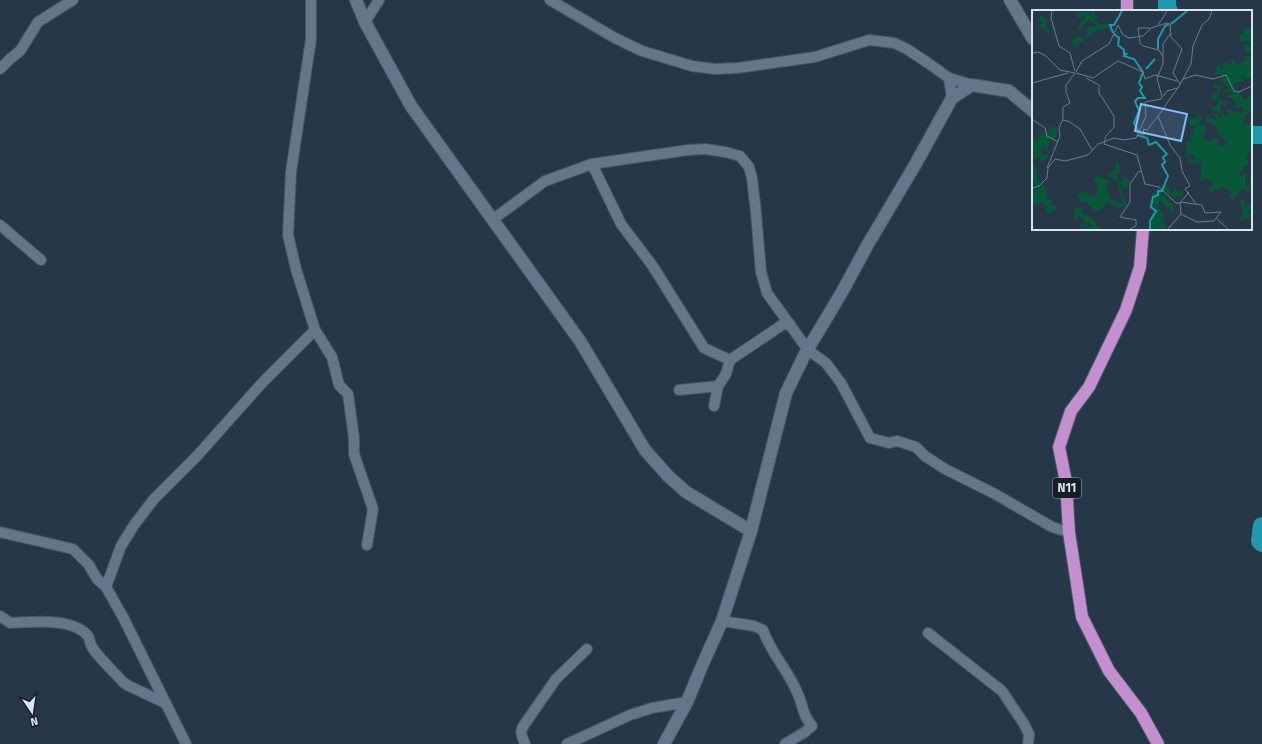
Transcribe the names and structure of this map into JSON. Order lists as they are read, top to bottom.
{
  "streets": {
    "highway": ["N11"]
  },
  "north": "bottom"
}
